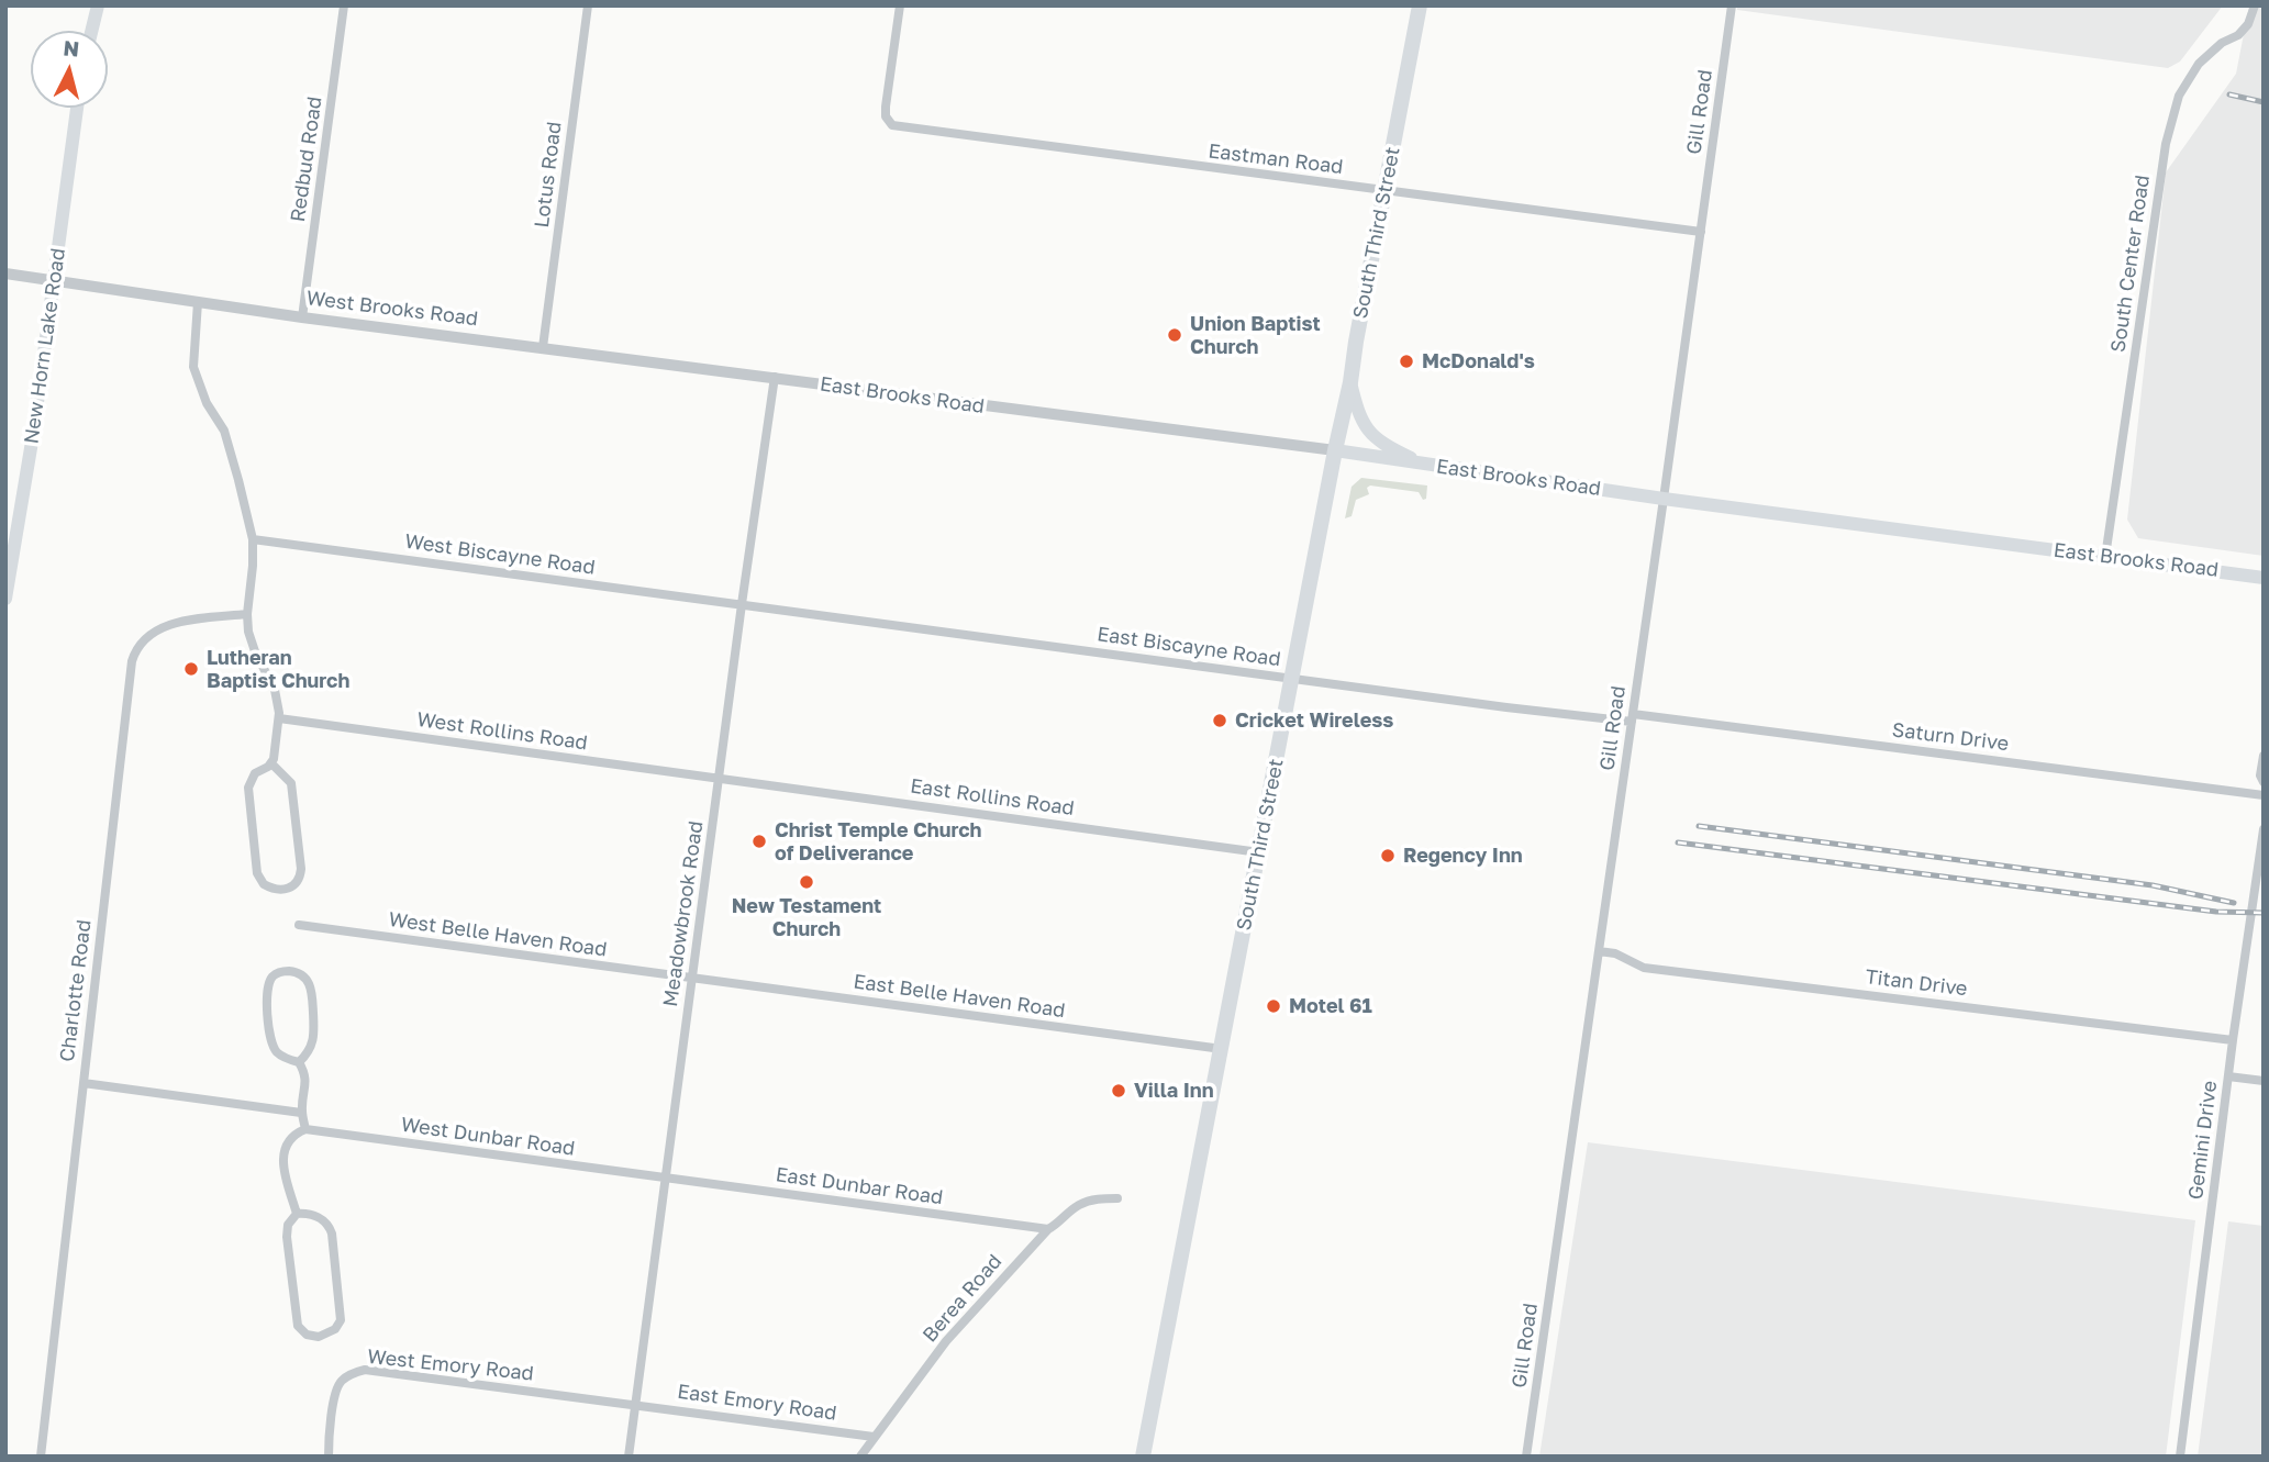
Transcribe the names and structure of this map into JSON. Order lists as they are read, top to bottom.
{
  "streets": {
    "highway": ["South Third Street"],
    "main road": ["New Horn Lake Road", "East Brooks Road"],
    "street": [
      "Gill Road",
      "Redbud Road",
      "Eastman Road",
      "Lotus Road",
      "South Center Road",
      "West Brooks Road",
      "West Biscayne Road",
      "East Biscayne Road",
      "West Rollins Road",
      "Saturn Drive",
      "East Rollins Road",
      "Meadowbrook Road",
      "West Belle Haven Road",
      "Titan Drive",
      "Charlotte Road",
      "East Belle Haven Road",
      "West Dunbar Road",
      "Gemini Drive",
      "East Dunbar Road",
      "Berea Road",
      "West Emory Road",
      "East Emory Road"
    ]
  },
  "crossings": [
    ["Gill Road", "Eastman Road"],
    ["Gill Road", "East Brooks Road"],
    ["Gill Road", "East Biscayne Road"],
    ["Gill Road", "Saturn Drive"],
    ["Gill Road", "Titan Drive"],
    ["Redbud Road", "West Brooks Road"],
    ["Eastman Road", "South Third Street"],
    ["Lotus Road", "West Brooks Road"],
    ["South Third Street", "East Brooks Road"],
    ["South Third Street", "East Biscayne Road"],
    ["South Third Street", "East Rollins Road"],
    ["South Third Street", "East Belle Haven Road"],
    ["South Center Road", "East Brooks Road"],
    ["West Brooks Road", "New Horn Lake Road"],
    ["West Brooks Road", "East Brooks Road"],
    ["West Brooks Road", "Meadowbrook Road"],
    ["East Brooks Road", "Meadowbrook Road"],
    ["West Biscayne Road", "East Biscayne Road"],
    ["West Biscayne Road", "Meadowbrook Road"],
    ["East Biscayne Road", "Saturn Drive"],
    ["East Biscayne Road", "Meadowbrook Road"],
    ["West Rollins Road", "East Rollins Road"],
    ["West Rollins Road", "Meadowbrook Road"],
    ["East Rollins Road", "Meadowbrook Road"],
    ["Meadowbrook Road", "West Belle Haven Road"],
    ["Meadowbrook Road", "East Belle Haven Road"],
    ["Meadowbrook Road", "West Dunbar Road"],
    ["Meadowbrook Road", "East Dunbar Road"],
    ["Meadowbrook Road", "West Emory Road"],
    ["Meadowbrook Road", "East Emory Road"],
    ["West Belle Haven Road", "East Belle Haven Road"],
    ["Titan Drive", "Gemini Drive"],
    ["West Dunbar Road", "East Dunbar Road"],
    ["East Dunbar Road", "Berea Road"],
    ["Berea Road", "East Emory Road"],
    ["West Emory Road", "East Emory Road"]
  ],
  "places": [
    "Union Baptist Church",
    "McDonald's",
    "Lutheran Baptist Church",
    "Cricket Wireless",
    "Christ Temple Church of Deliverance",
    "Regency Inn",
    "New Testament Church",
    "Motel 61",
    "Villa Inn"
  ],
  "north": "top"
}
